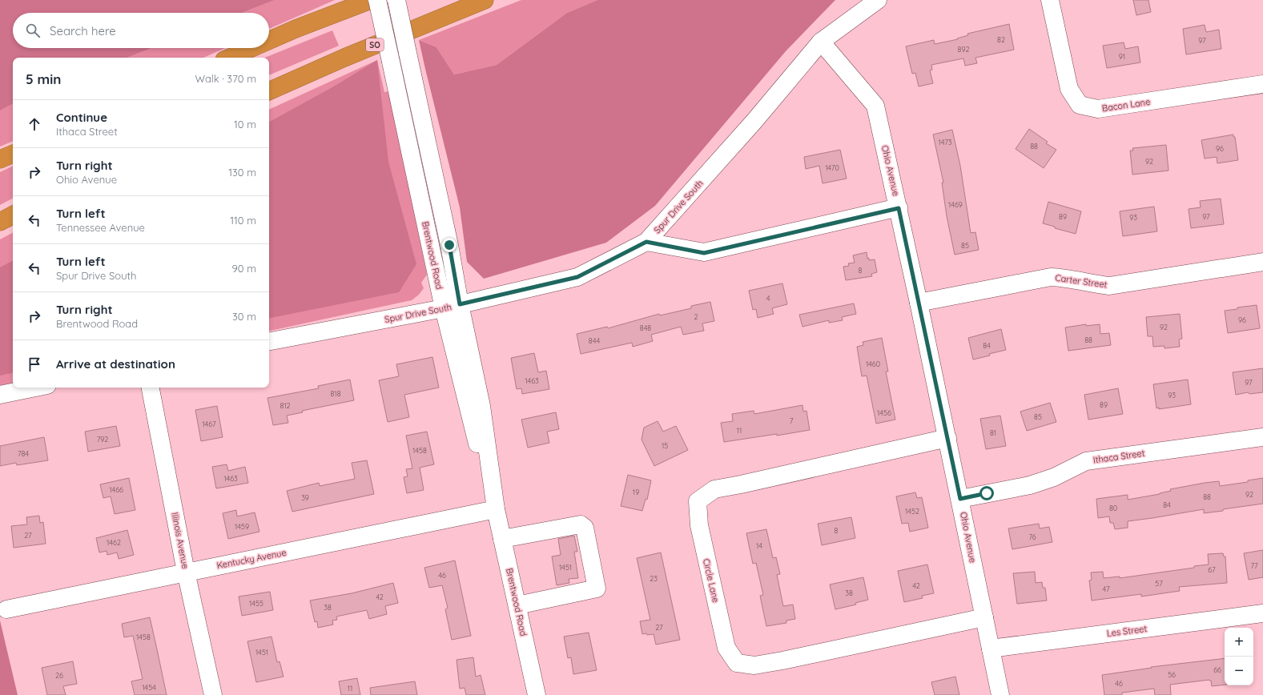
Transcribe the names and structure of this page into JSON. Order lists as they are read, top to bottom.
{
  "streets": {
    "highway": ["SO"],
    "street": [
      "Bacon Lane",
      "Ohio Avenue",
      "Spur Drive South",
      "Brentwood Road",
      "Carter Street",
      "Ithaca Street",
      "Illinois Avenue",
      "Kentucky Avenue",
      "Circle Lane",
      "Les Street"
    ]
  },
  "crossings": [
    ["Ohio Avenue", "Spur Drive South"],
    ["Ohio Avenue", "Carter Street"],
    ["Ohio Avenue", "Ithaca Street"],
    ["Ohio Avenue", "Circle Lane"],
    ["Ohio Avenue", "Les Street"],
    ["Spur Drive South", "Brentwood Road"],
    ["Brentwood Road", "Kentucky Avenue"],
    ["Illinois Avenue", "Kentucky Avenue"]
  ],
  "house_numbers": [
    "82",
    "97",
    "892",
    "91",
    "1473",
    "88",
    "96",
    "92",
    "1470",
    "1469",
    "89",
    "97",
    "93",
    "85",
    "8",
    "4",
    "2",
    "96",
    "92",
    "848",
    "88",
    "844",
    "84",
    "1460",
    "1463",
    "97",
    "818",
    "93",
    "89",
    "812",
    "1456",
    "85",
    "7",
    "1467",
    "11",
    "81",
    "792",
    "15",
    "1458",
    "784",
    "1463",
    "1466",
    "19",
    "92",
    "88",
    "39",
    "84",
    "80",
    "1452",
    "1459",
    "8",
    "27",
    "76",
    "1462",
    "14",
    "77",
    "1451",
    "67",
    "46",
    "23",
    "57",
    "42",
    "47",
    "38",
    "42",
    "1455",
    "38",
    "27",
    "1458",
    "1451",
    "66",
    "56",
    "26",
    "46",
    "1454",
    "11"
  ],
  "page": {
    "search": "Search here",
    "heading": ["5 min", "Walk · 370 m"],
    "list": [
      ["Continue", "Ithaca Street", "10 m"],
      ["Turn right", "Ohio Avenue", "130 m"],
      ["Turn left", "Tennessee Avenue", "110 m"],
      ["Turn left", "Spur Drive South", "90 m"],
      ["Turn right", "Brentwood Road", "30 m"],
      "Arrive at destination"
    ],
    "map_buttons": ["+", "−"]
  }
}
